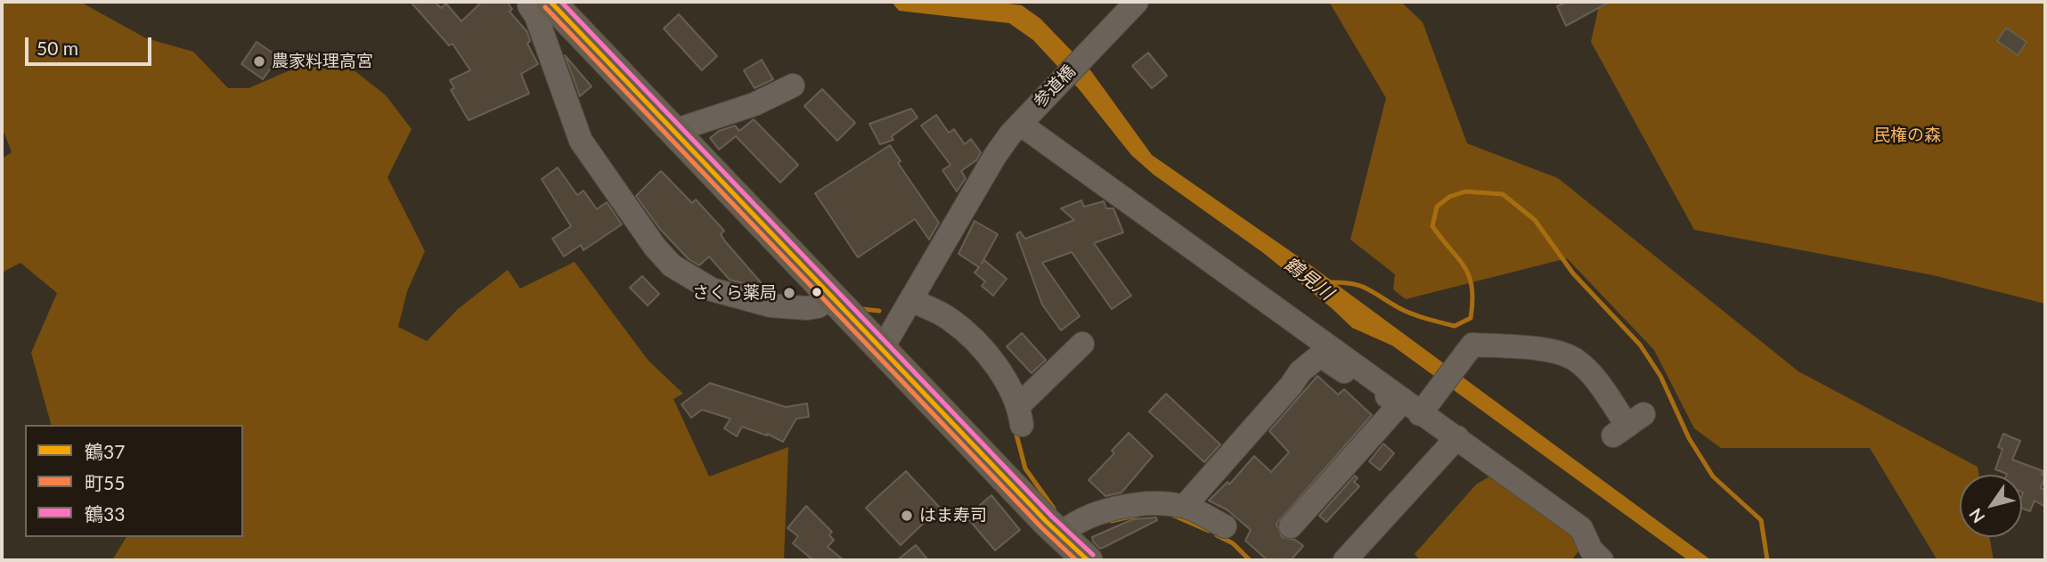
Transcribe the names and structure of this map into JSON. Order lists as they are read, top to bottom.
{
  "streets": {
    "street": ["参道橋"]
  },
  "water": ["鶴見川"],
  "parks": ["民権の森"],
  "places": ["農家料理高宮", "さくら薬局", "はま寿司"],
  "lines": ["transit line 鶴37", "transit line 鶴33", "transit line 町55"],
  "legend": ["鶴37", "町55", "鶴33"],
  "scale_bar": "50 m",
  "north": "bottom left"
}
